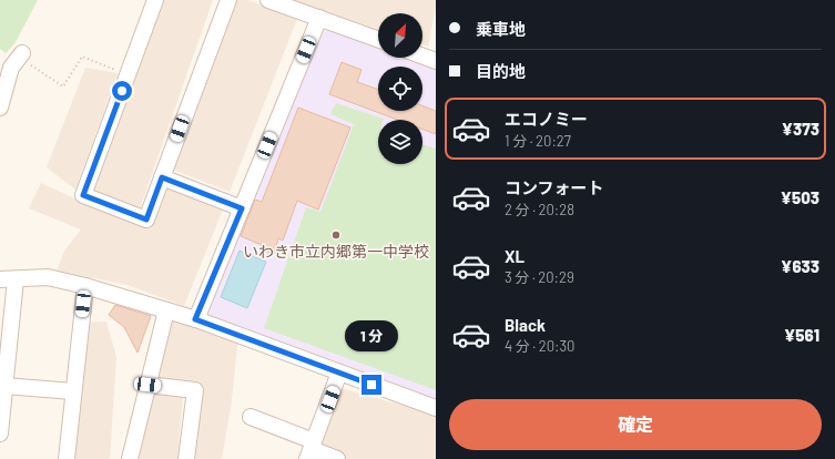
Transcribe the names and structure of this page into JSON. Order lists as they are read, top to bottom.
{
  "places": ["いわき市立内郷第一中学校"],
  "north": "top right",
  "page": {
    "banner": ["乗車地", "目的地"],
    "list": [
      {
        "name": "エコノミー",
        "note": "1 分 · 20:27",
        "value": "¥373"
      },
      {
        "name": "コンフォート",
        "note": "2 分 · 20:28",
        "value": "¥503"
      },
      {
        "name": "XL",
        "note": "3 分 · 20:29",
        "value": "¥633"
      },
      {
        "name": "Black",
        "note": "4 分 · 20:30",
        "value": "¥561"
      }
    ],
    "bubble": "1 分",
    "buttons": "確定"
  }
}
